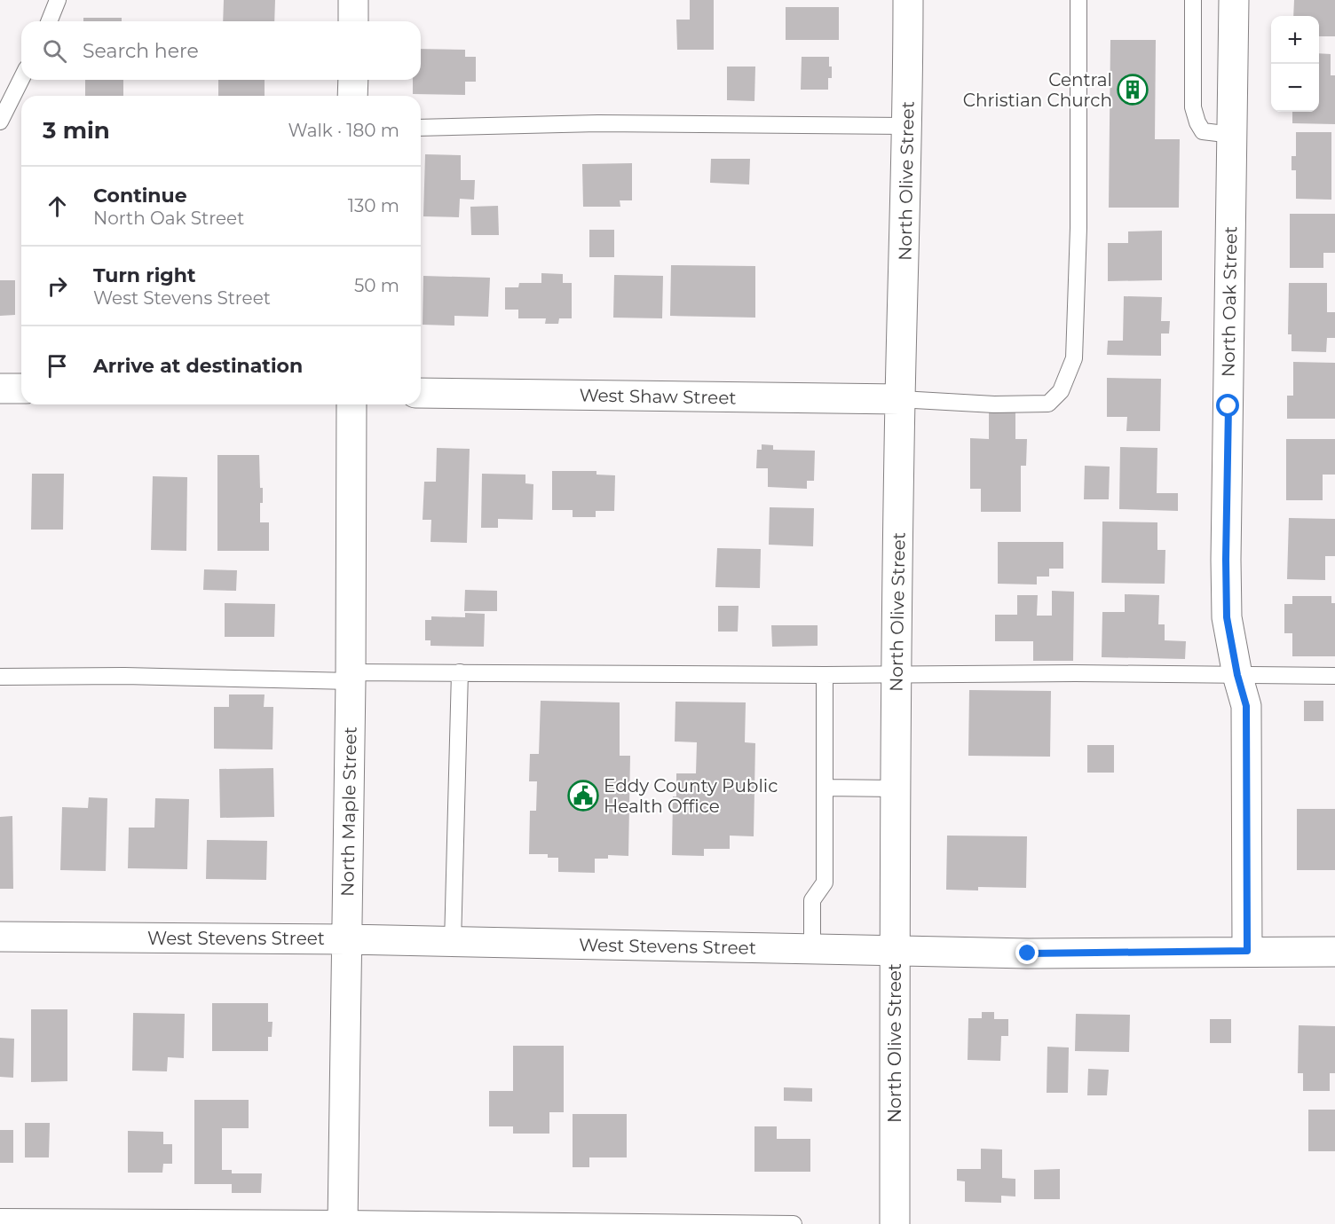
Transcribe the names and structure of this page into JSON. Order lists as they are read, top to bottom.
{
  "streets": {
    "street": [
      "North Olive Street",
      "North Oak Street",
      "West Shaw Street",
      "North Maple Street",
      "West Stevens Street"
    ]
  },
  "crossings": [
    ["North Olive Street", "West Shaw Street"],
    ["North Olive Street", "West Stevens Street"],
    ["North Oak Street", "West Stevens Street"],
    ["North Maple Street", "West Stevens Street"]
  ],
  "places": {
    "building": ["Central Christian Church"],
    "public building": ["Eddy County Public Health Office"]
  },
  "page": {
    "map_buttons": ["+", "−"],
    "search": "Search here",
    "heading": ["3 min", "Walk · 180 m"],
    "list": [
      ["Continue", "North Oak Street", "130 m"],
      ["Turn right", "West Stevens Street", "50 m"],
      "Arrive at destination"
    ]
  }
}
